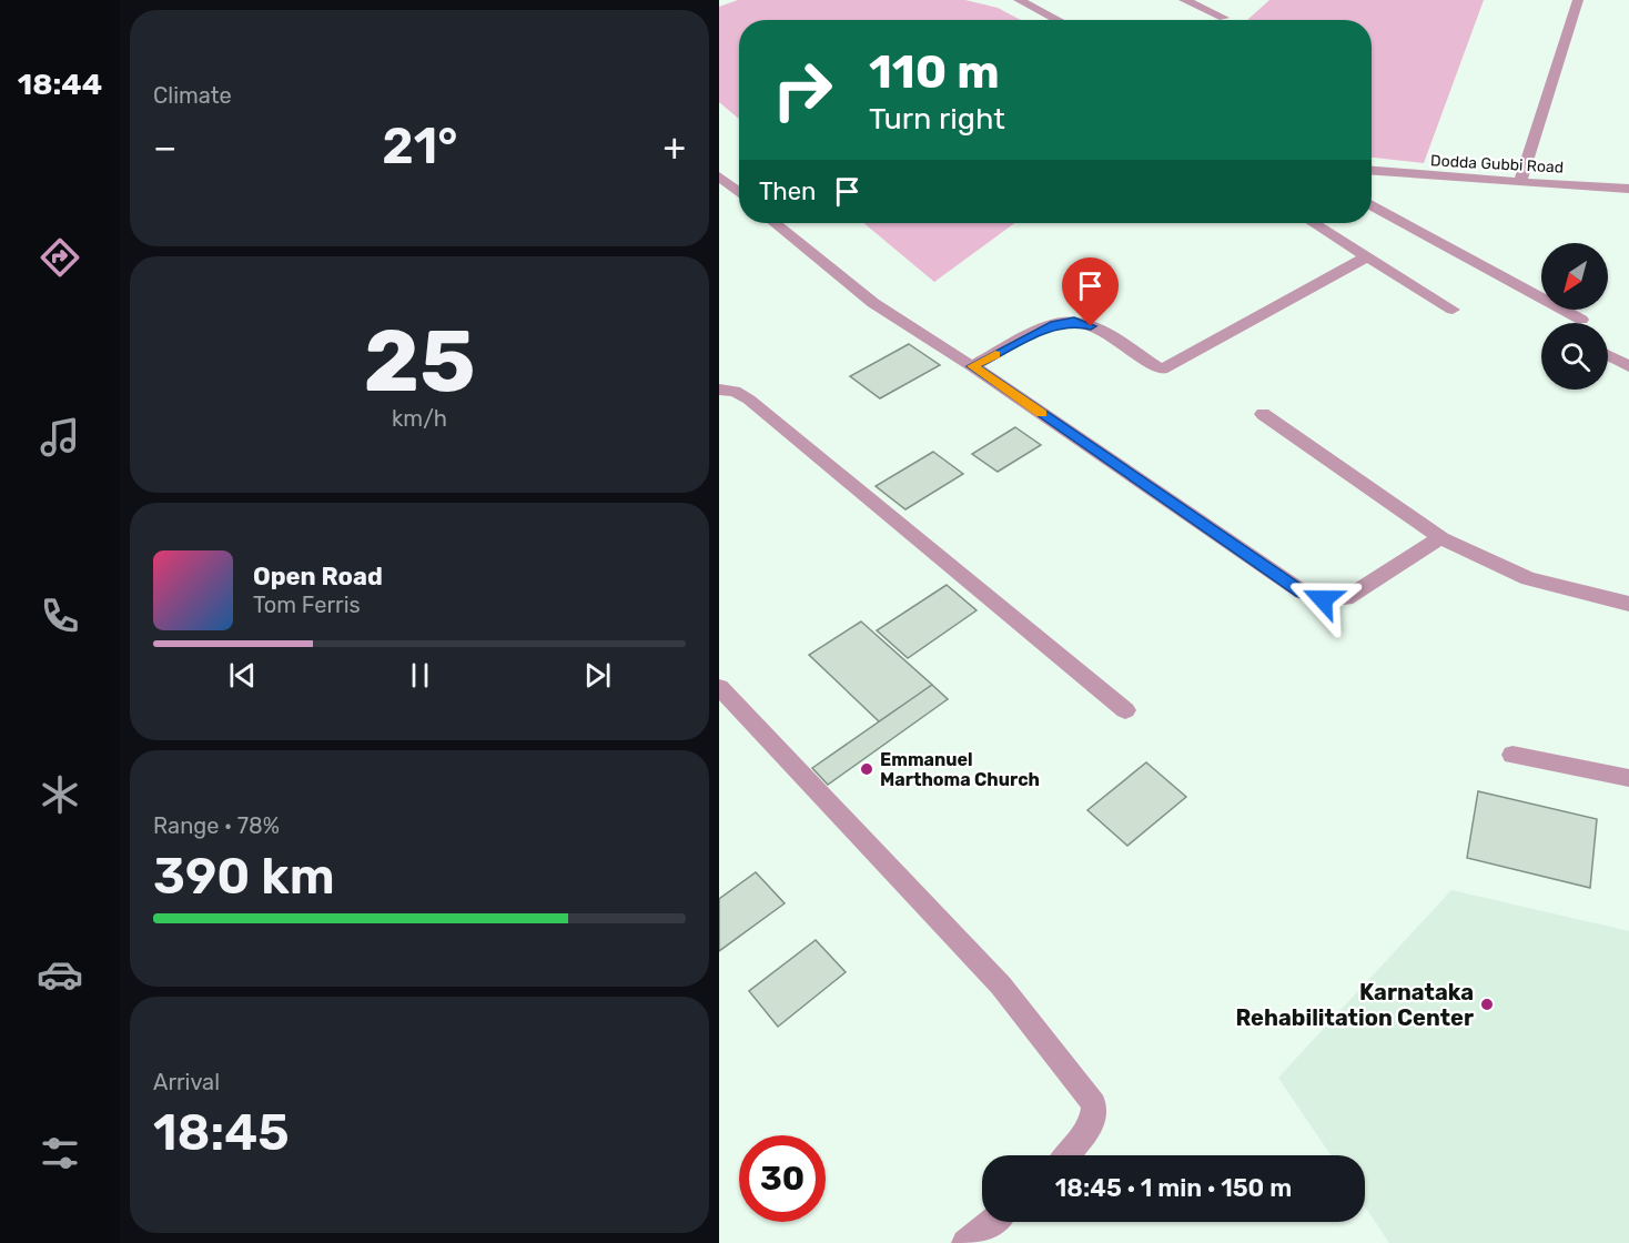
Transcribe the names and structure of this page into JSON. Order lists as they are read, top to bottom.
{
  "streets": {
    "street": ["Dodda Gubbi Road"]
  },
  "places": ["Emmanuel Marthoma Church", "Karnataka Rehabilitation Center"],
  "north": "bottom left",
  "page": {
    "tabs": "18:44",
    "tile": [
      "Climate",
      ["25", "km/h"],
      ["Range · 78%", "390 km"],
      ["Arrival", "18:45"]
    ],
    "turn": ["110 m", "Turn right"],
    "heat": ["−", "21°", "+"],
    "then": "Then",
    "song": ["Open Road", "Tom Ferris"],
    "limit": "30",
    "trip": "18:45 · 1 min · 150 m"
  }
}
